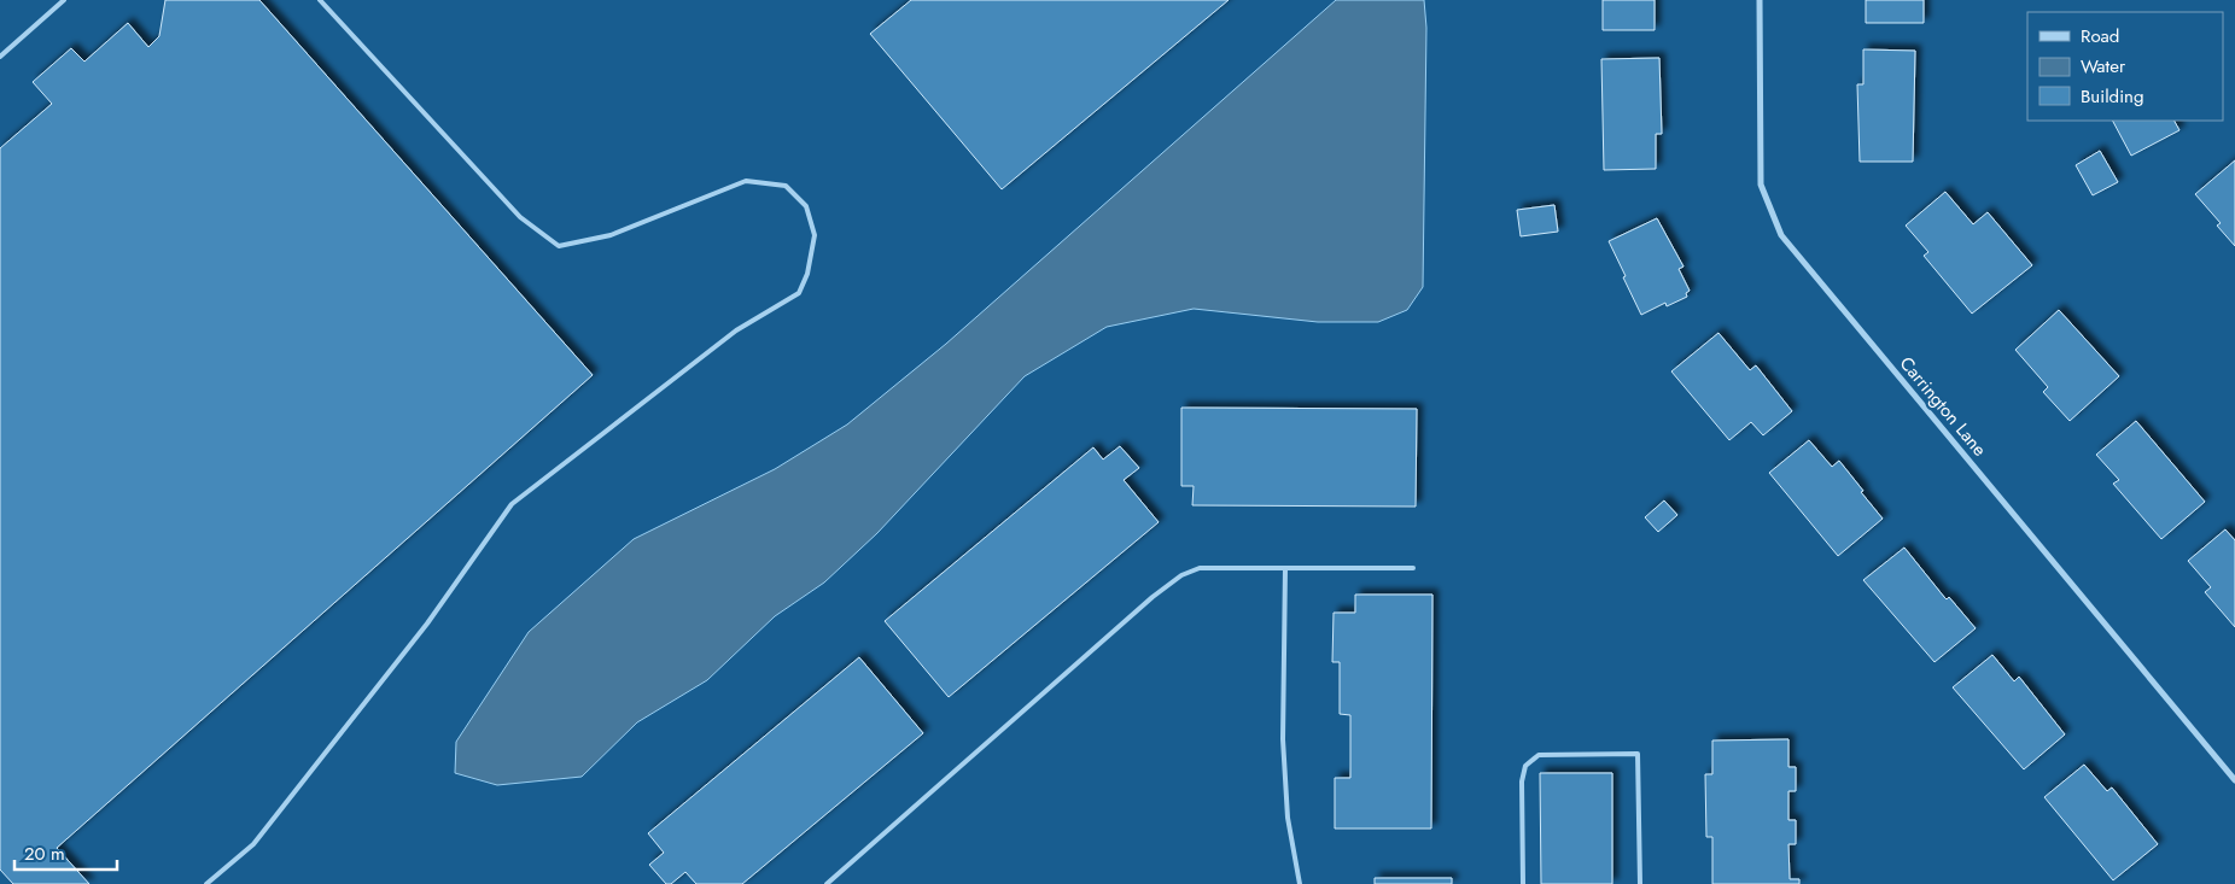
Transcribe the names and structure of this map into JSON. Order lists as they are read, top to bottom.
{
  "streets": {
    "street": ["Carrington Lane"]
  },
  "legend": ["Road", "Water", "Building"],
  "scale_bar": "20 m"
}
